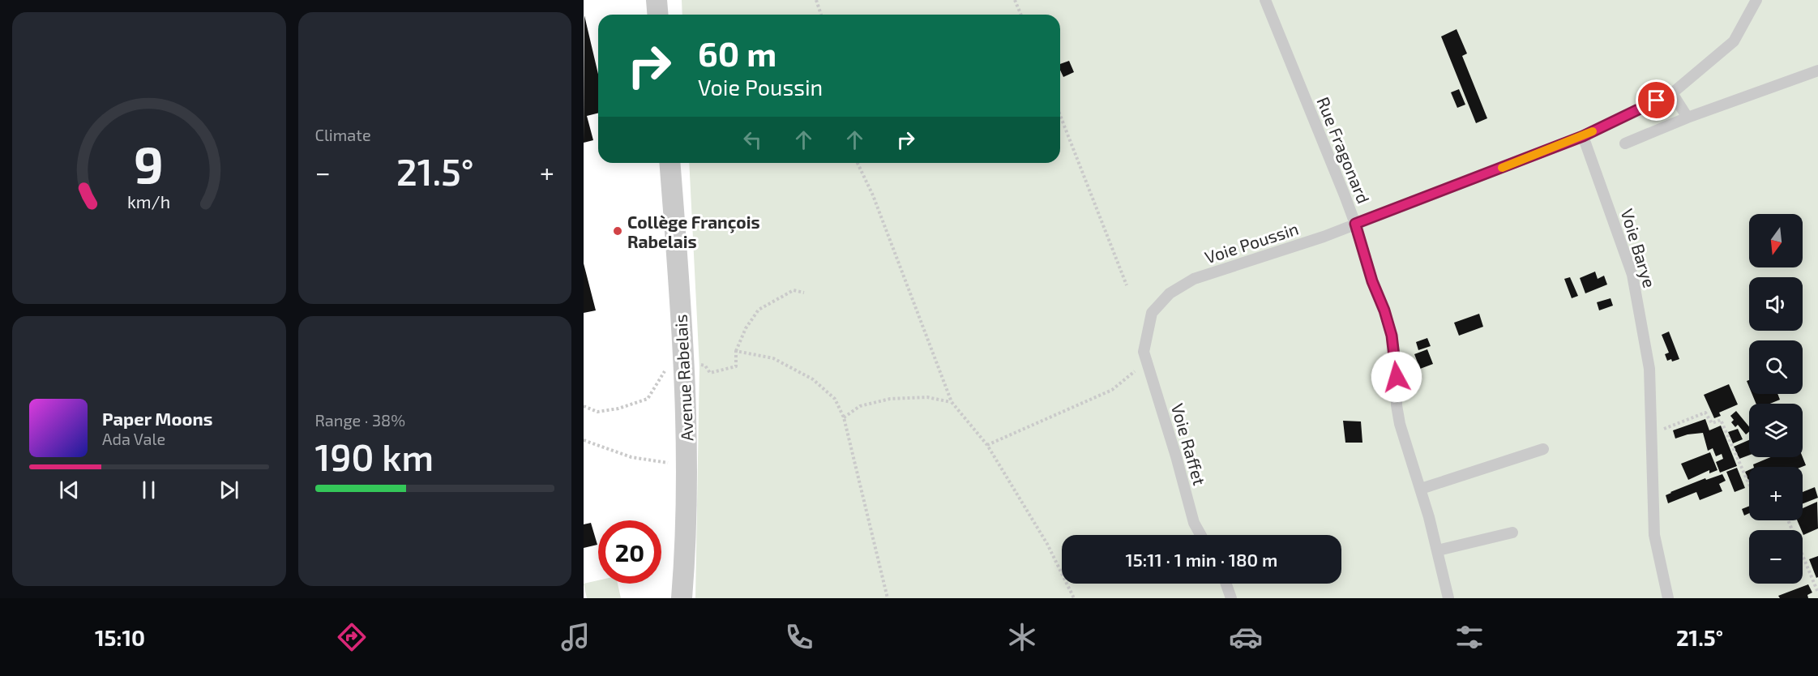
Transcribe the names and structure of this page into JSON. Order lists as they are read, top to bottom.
{
  "streets": {
    "street": ["Avenue Rabelais"],
    "lane": [
      "Rue Fragonard",
      "Voie Poussin",
      "Voie Barye",
      "Voie Raffet"
    ]
  },
  "crossings": [
    ["Rue Fragonard", "Voie Poussin"],
    ["Voie Poussin", "Voie Barye"],
    ["Voie Poussin", "Voie Raffet"]
  ],
  "places": ["Collège François Rabelais"],
  "north": "bottom",
  "page": {
    "tile": [
      "Climate",
      ["Range · 38%", "190 km"]
    ],
    "turn": ["60 m", "Voie Poussin"],
    "heat": ["−", "21.5°", "+"],
    "map_buttons": ["+", "−"],
    "song": ["Paper Moons", "Ada Vale"],
    "limit": "20",
    "trip": "15:11 · 1 min · 180 m",
    "tabs": ["15:10", "21.5°"],
    "gauge": ["9", "km/h"]
  }
}
